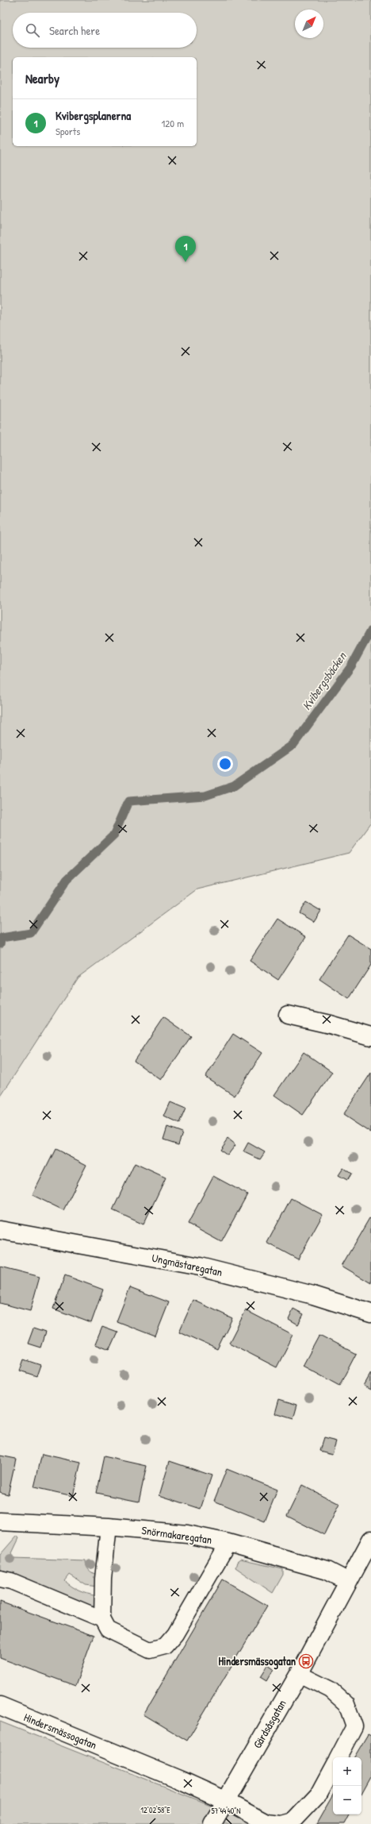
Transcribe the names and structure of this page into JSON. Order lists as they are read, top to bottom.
{
  "streets": {
    "street": [
      "Ungmästaregatan",
      "Snörmakaregatan",
      "Gärdsåsgatan",
      "Hindersmässogatan"
    ]
  },
  "crossings": [
    ["Snörmakaregatan", "Gärdsåsgatan"],
    ["Gärdsåsgatan", "Hindersmässogatan"]
  ],
  "water": ["Kvibergsbäcken"],
  "places": {
    "bus stop": ["Hindersmässogatan"]
  },
  "north": "top right",
  "page": {
    "search": "Search here",
    "heading": "Nearby",
    "list": [
      {
        "mark": "1",
        "name": "Kvibergsplanerna",
        "note": "Sports",
        "value": "120 m"
      }
    ],
    "pins": "1",
    "map_buttons": ["+", "−"]
  },
  "coordinates": ["12°02'58\"E", "57°44'40\"N"]
}
